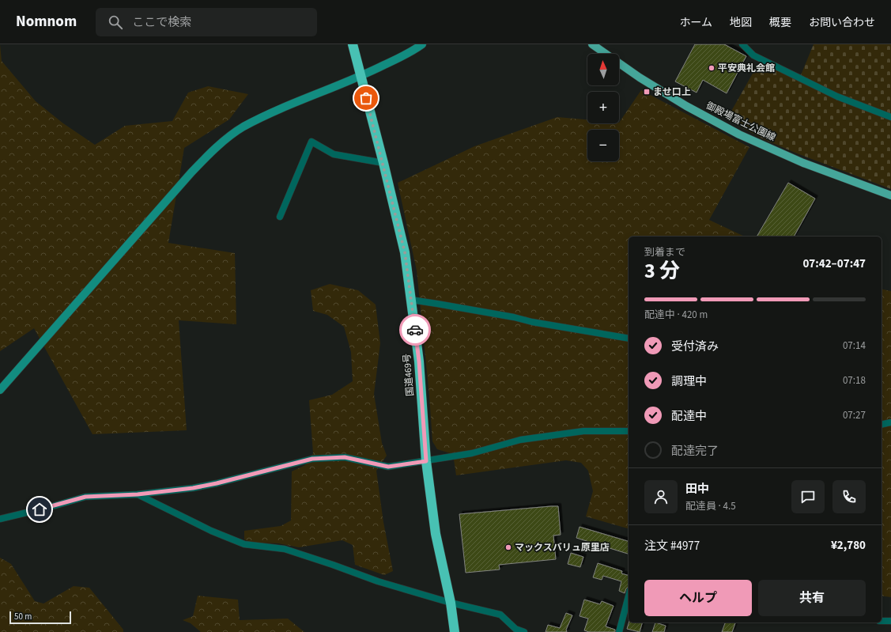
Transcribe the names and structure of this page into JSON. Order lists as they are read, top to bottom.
{
  "streets": {
    "highway": ["国道469号"],
    "main road": ["御殿場富士公園線"]
  },
  "places": {
    "other": ["平安典礼会館", "マックスバリュ原里店"],
    "transit": ["ませ口上"]
  },
  "scale_bar": "50 m",
  "north": "top",
  "page": {
    "header": "Nomnom",
    "search": "ここで検索",
    "nav": [
      "ホーム",
      "地図",
      "概要",
      "お問い合わせ"
    ],
    "map_buttons": ["+", "−"],
    "heading": ["3 分", "到着まで", "07:42–07:47"],
    "panel": [
      "田中",
      "配達員 · 4.5",
      "注文 #4977",
      "¥2,780"
    ],
    "bar": "配達中 · 420 m",
    "list": [
      ["受付済み", "07:14"],
      ["調理中", "07:18"],
      ["配達中", "07:27"],
      "配達完了"
    ],
    "buttons": ["ヘルプ", "共有"],
    "scale": "50 m"
  }
}
